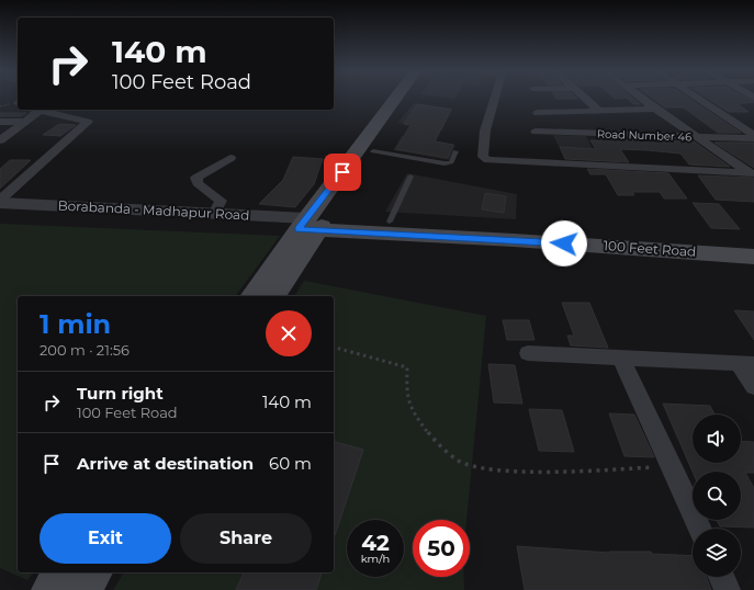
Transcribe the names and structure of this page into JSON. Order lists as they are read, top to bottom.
{
  "streets": {
    "main road": ["100 Feet Road"],
    "street": ["Road Number 46", "Borabanda - Madhapur Road"]
  },
  "crossings": [
    ["Borabanda - Madhapur Road", "100 Feet Road"]
  ],
  "page": {
    "turn": ["140 m", "100 Feet Road"],
    "heading": ["1 min", "200 m · 21:56"],
    "list": [
      {
        "name": "Turn right",
        "note": "100 Feet Road",
        "value": "140 m"
      },
      {
        "name": "Arrive at destination",
        "value": "60 m"
      }
    ],
    "buttons": ["Exit", "Share"],
    "speed": "42 km/h",
    "limit": "50"
  }
}
